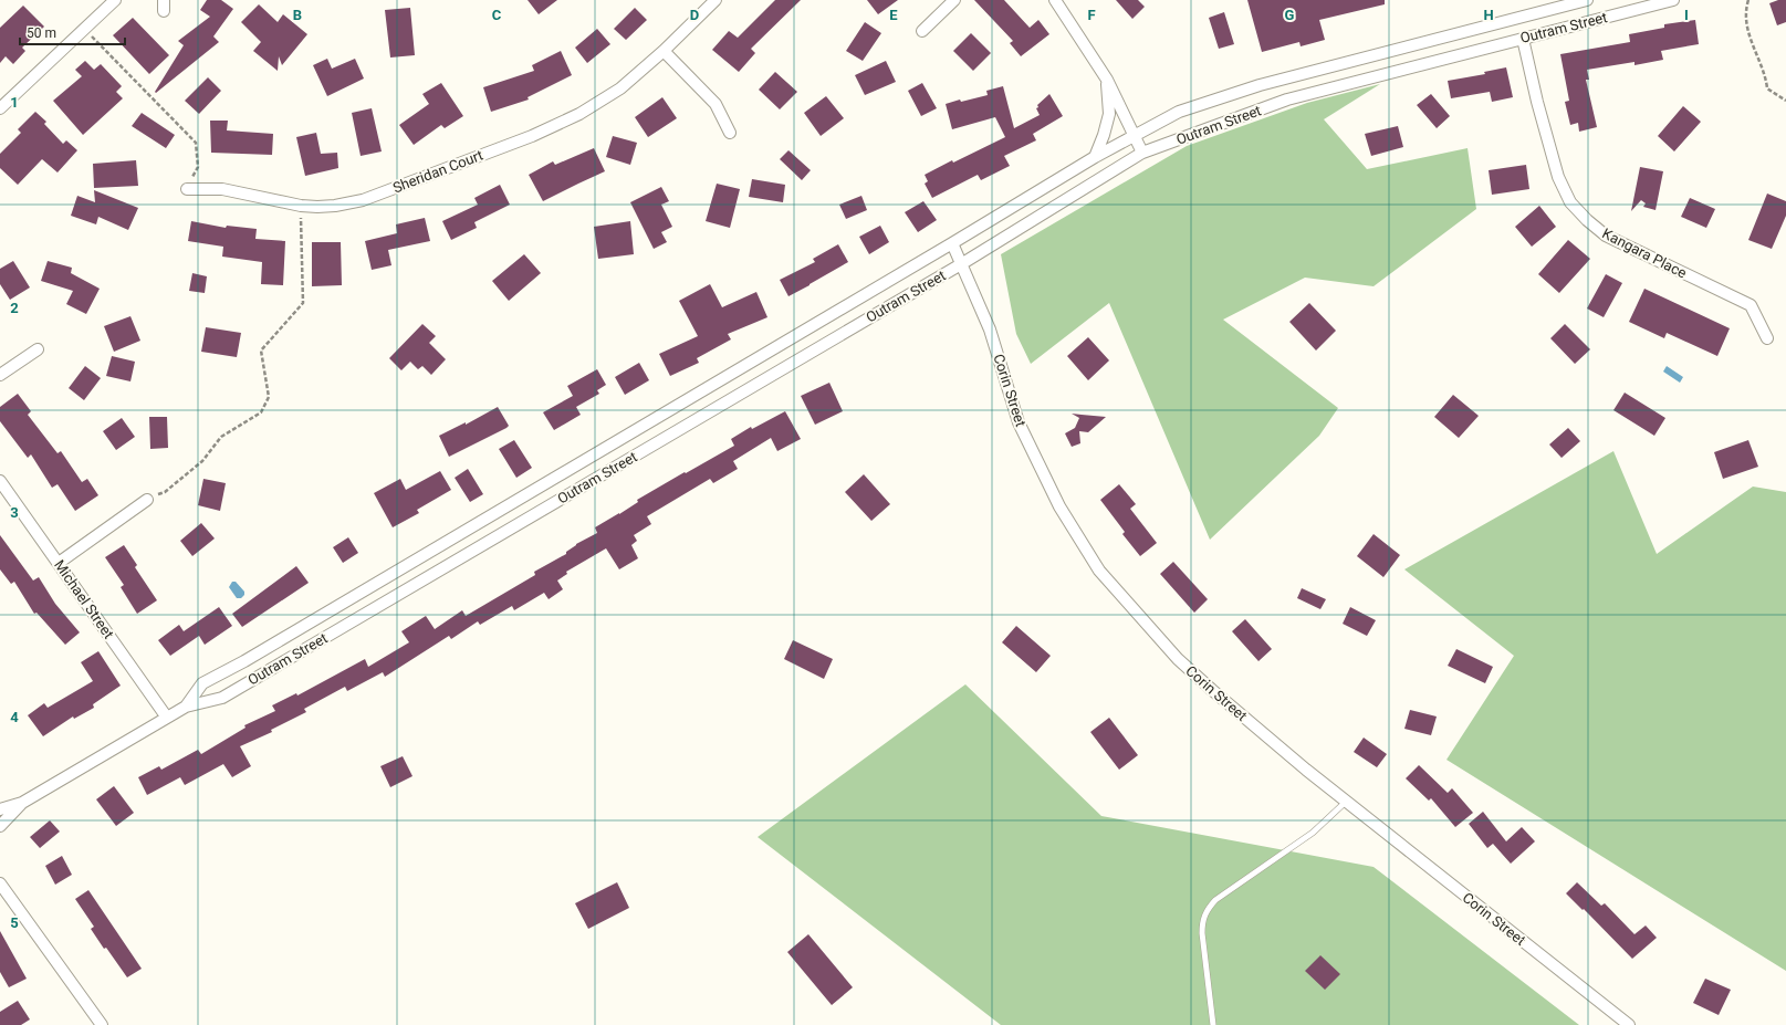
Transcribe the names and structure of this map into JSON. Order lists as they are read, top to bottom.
{
  "streets": {
    "street": [
      "Outram Street",
      "Sheridan Court",
      "Kangara Place",
      "Corin Street",
      "Michael Street"
    ]
  },
  "crossings": [
    ["Outram Street", "Kangara Place"],
    ["Outram Street", "Corin Street"],
    ["Outram Street", "Michael Street"]
  ],
  "scale_bar": "50 m",
  "grid": {
    "columns": [
      "B",
      "C",
      "D",
      "E",
      "F",
      "G",
      "H",
      "I"
    ],
    "rows": [
      "1",
      "2",
      "3",
      "4",
      "5"
    ]
  }
}
